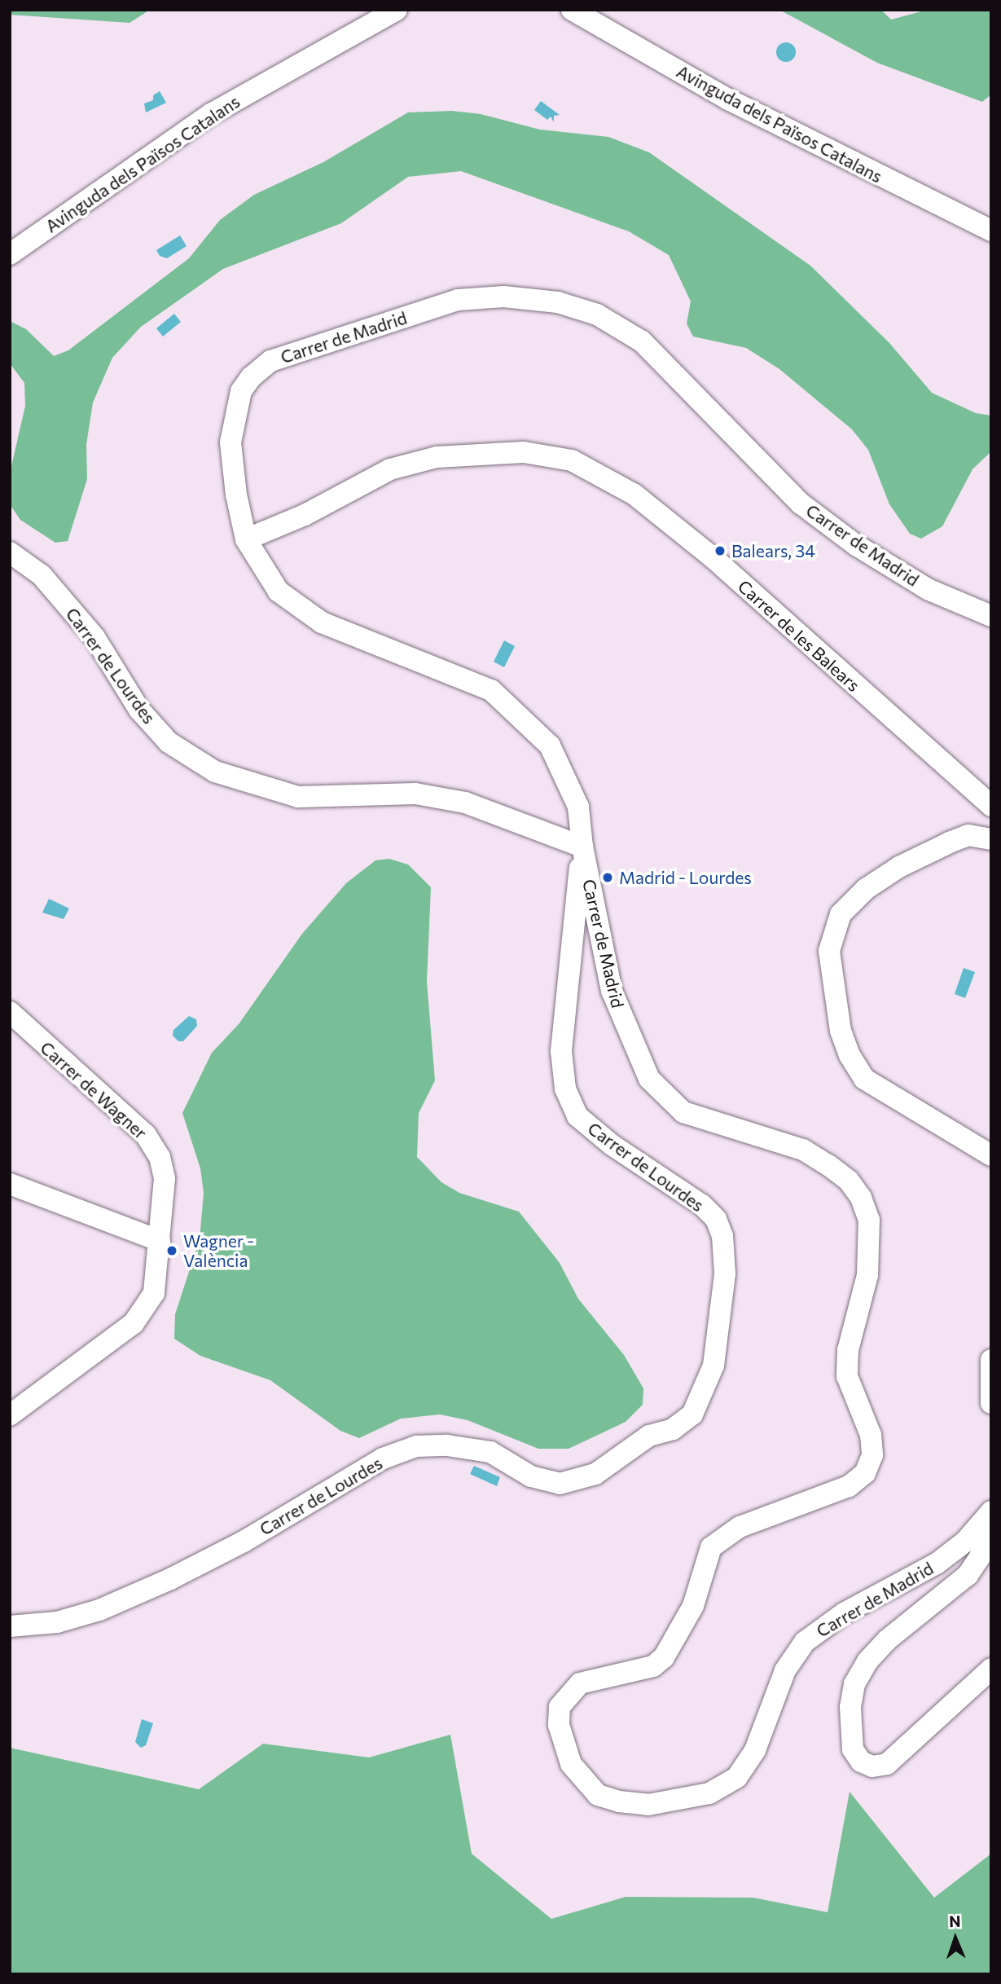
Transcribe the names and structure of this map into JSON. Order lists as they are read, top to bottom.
{
  "streets": {
    "street": [
      "Avinguda dels Països Catalans",
      "Carrer de Madrid",
      "Carrer de les Balears",
      "Carrer de Lourdes",
      "Carrer de Wagner"
    ]
  },
  "crossings": [
    ["Carrer de Madrid", "Carrer de les Balears"],
    ["Carrer de Madrid", "Carrer de Lourdes"]
  ],
  "places": ["Balears, 34", "Madrid - Lourdes", "Wagner - València"],
  "north": "top"
}
